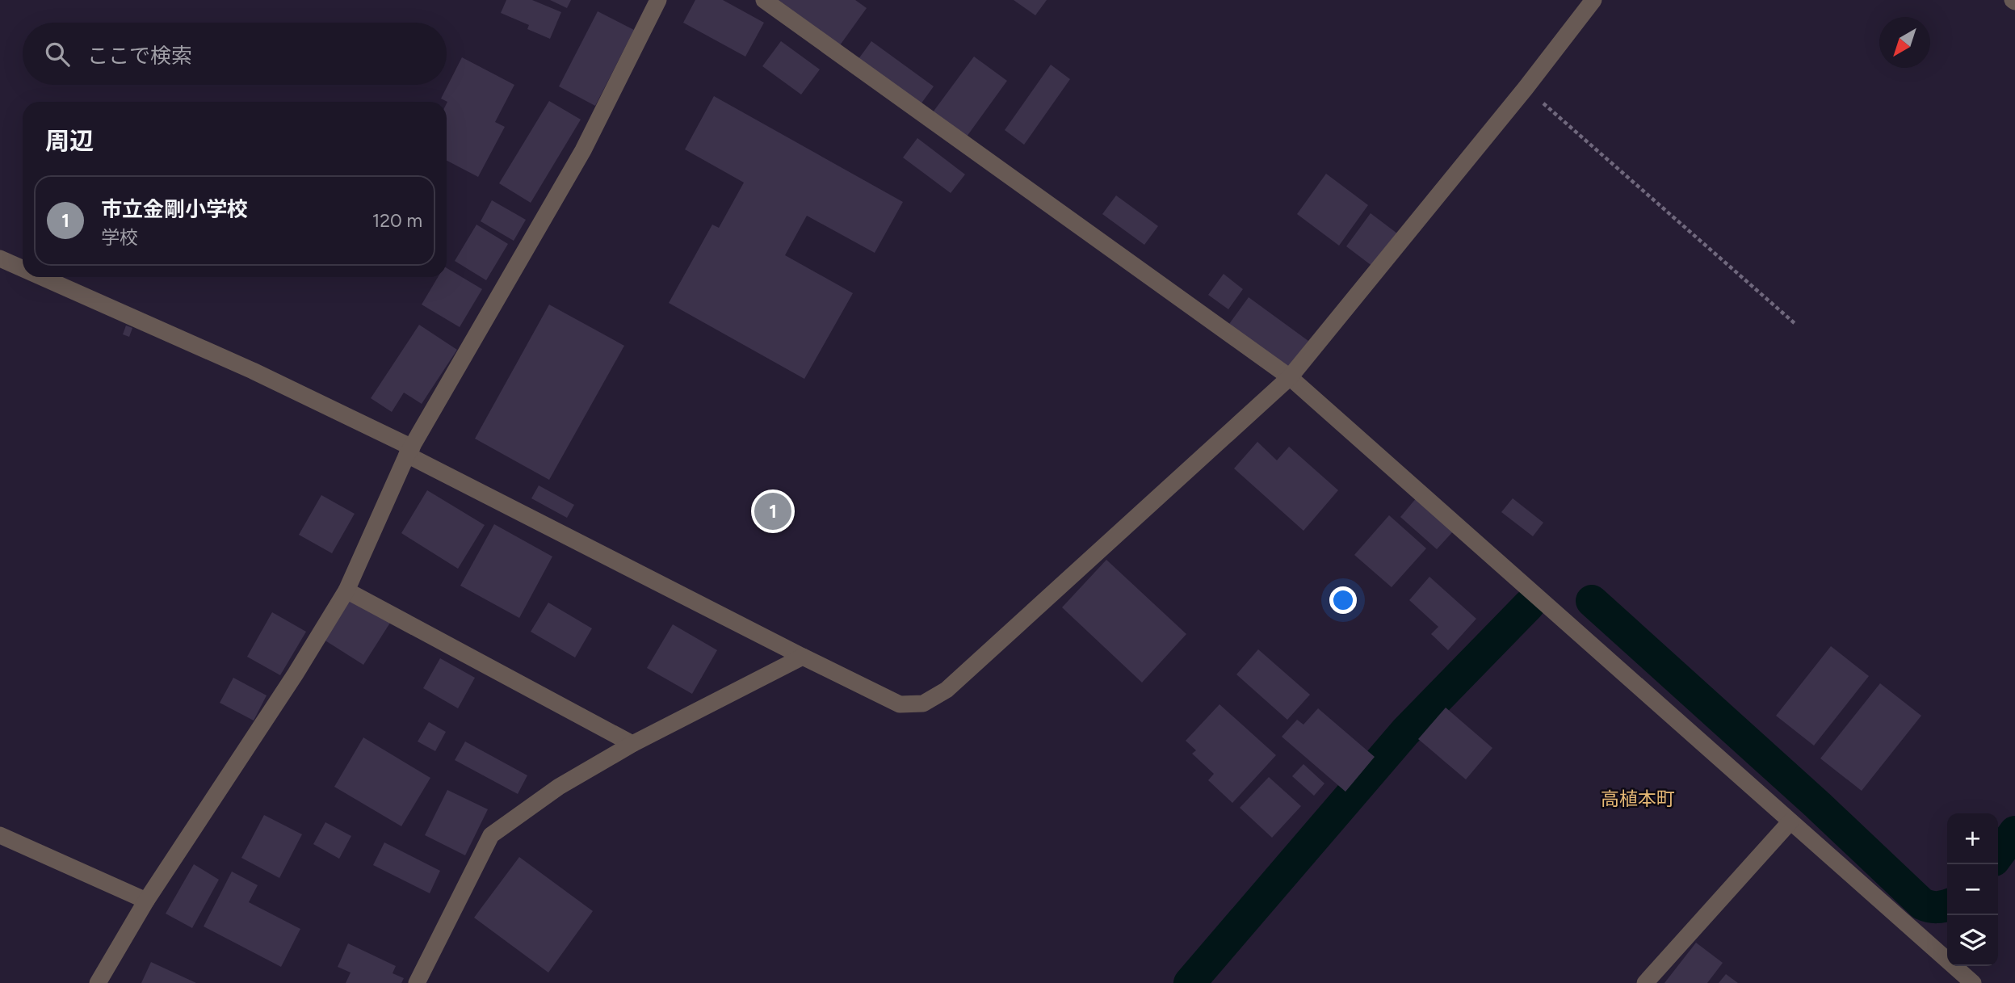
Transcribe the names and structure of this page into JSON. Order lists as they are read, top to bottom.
{
  "districts": ["高植本町"],
  "north": "bottom left",
  "page": {
    "search": "ここで検索",
    "heading": "周辺",
    "list": [
      {
        "mark": "1",
        "name": "市立金剛小学校",
        "note": "学校",
        "value": "120 m"
      }
    ],
    "pins": "1",
    "map_buttons": ["+", "−"]
  }
}
